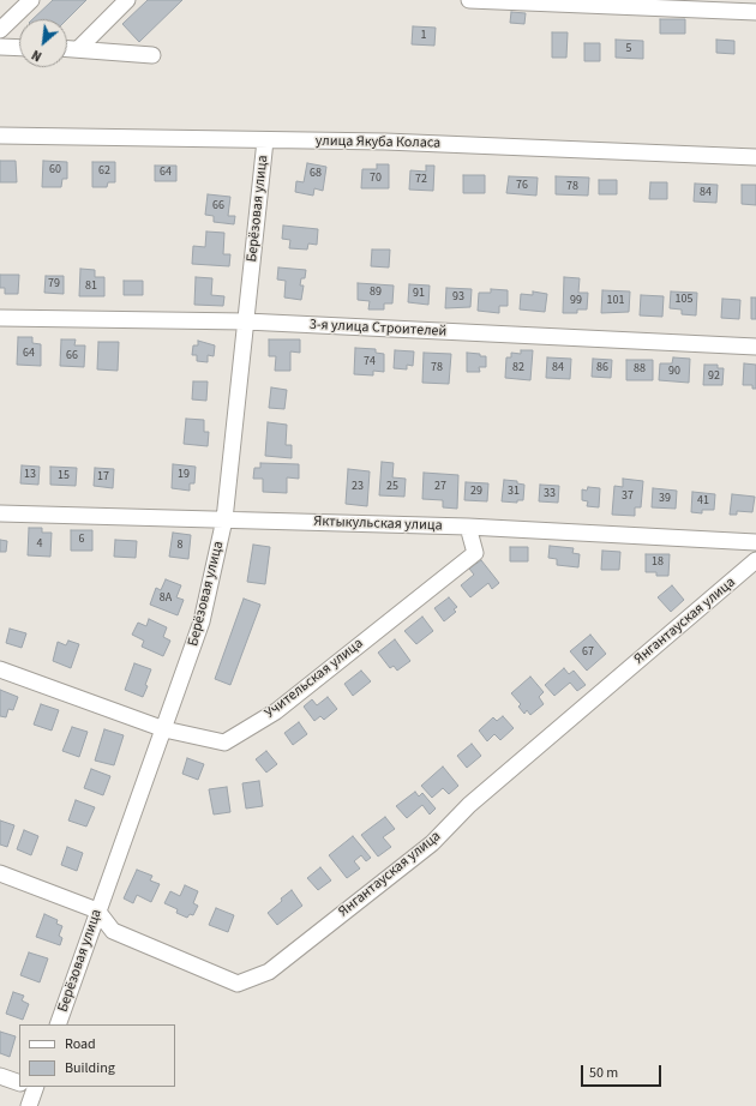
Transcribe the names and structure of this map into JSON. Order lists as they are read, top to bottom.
{
  "streets": {
    "street": [
      "улица Якуба Коласа",
      "Берёзовая улица",
      "3-я улица Строителей",
      "Яктыкульская улица",
      "Янгантауская улица",
      "Учительская улица"
    ]
  },
  "crossings": [
    ["улица Якуба Коласа", "Берёзовая улица"],
    ["Берёзовая улица", "3-я улица Строителей"],
    ["Берёзовая улица", "Яктыкульская улица"],
    ["Берёзовая улица", "Янгантауская улица"],
    ["Берёзовая улица", "Учительская улица"],
    ["Яктыкульская улица", "Учительская улица"]
  ],
  "house_numbers": [
    "1",
    "5",
    "60",
    "62",
    "64",
    "68",
    "70",
    "72",
    "76",
    "78",
    "84",
    "66",
    "79",
    "81",
    "89",
    "91",
    "93",
    "105",
    "99",
    "101",
    "64",
    "66",
    "74",
    "78",
    "82",
    "84",
    "86",
    "88",
    "90",
    "92",
    "13",
    "19",
    "15",
    "17",
    "23",
    "25",
    "27",
    "29",
    "31",
    "33",
    "37",
    "39",
    "41",
    "6",
    "4",
    "8",
    "18",
    "8А",
    "67"
  ],
  "legend": ["Road", "Building"],
  "scale_bar": "50 m",
  "north": "bottom left"
}
